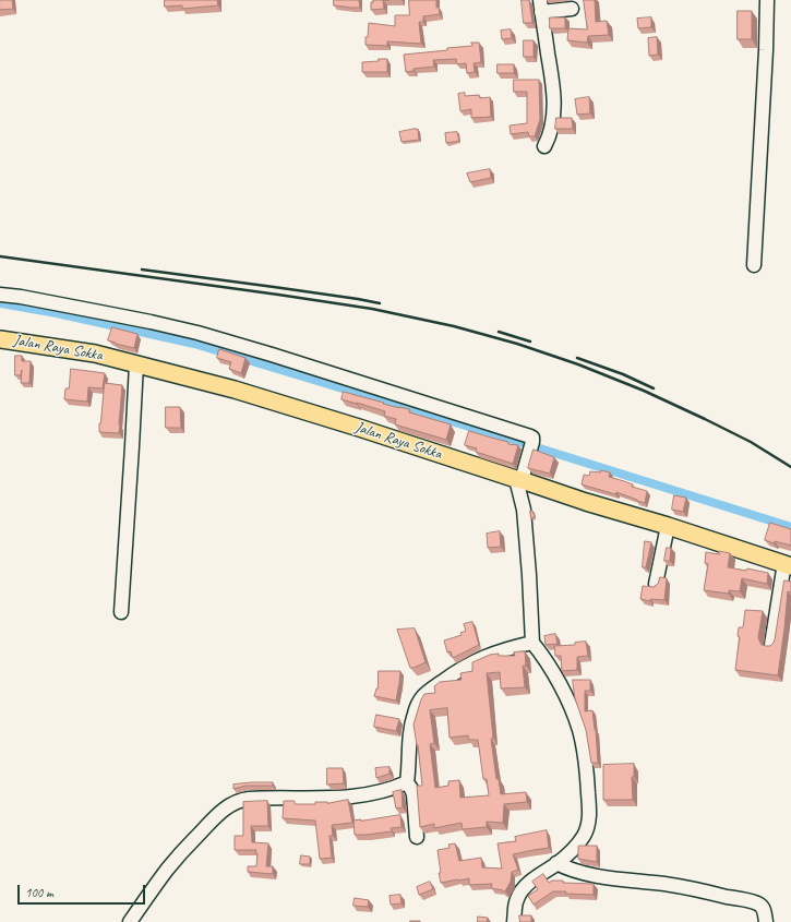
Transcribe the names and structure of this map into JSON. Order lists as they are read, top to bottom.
{
  "streets": {
    "main road": ["Jalan Raya Sokka"]
  },
  "scale_bar": "100 m"
}
